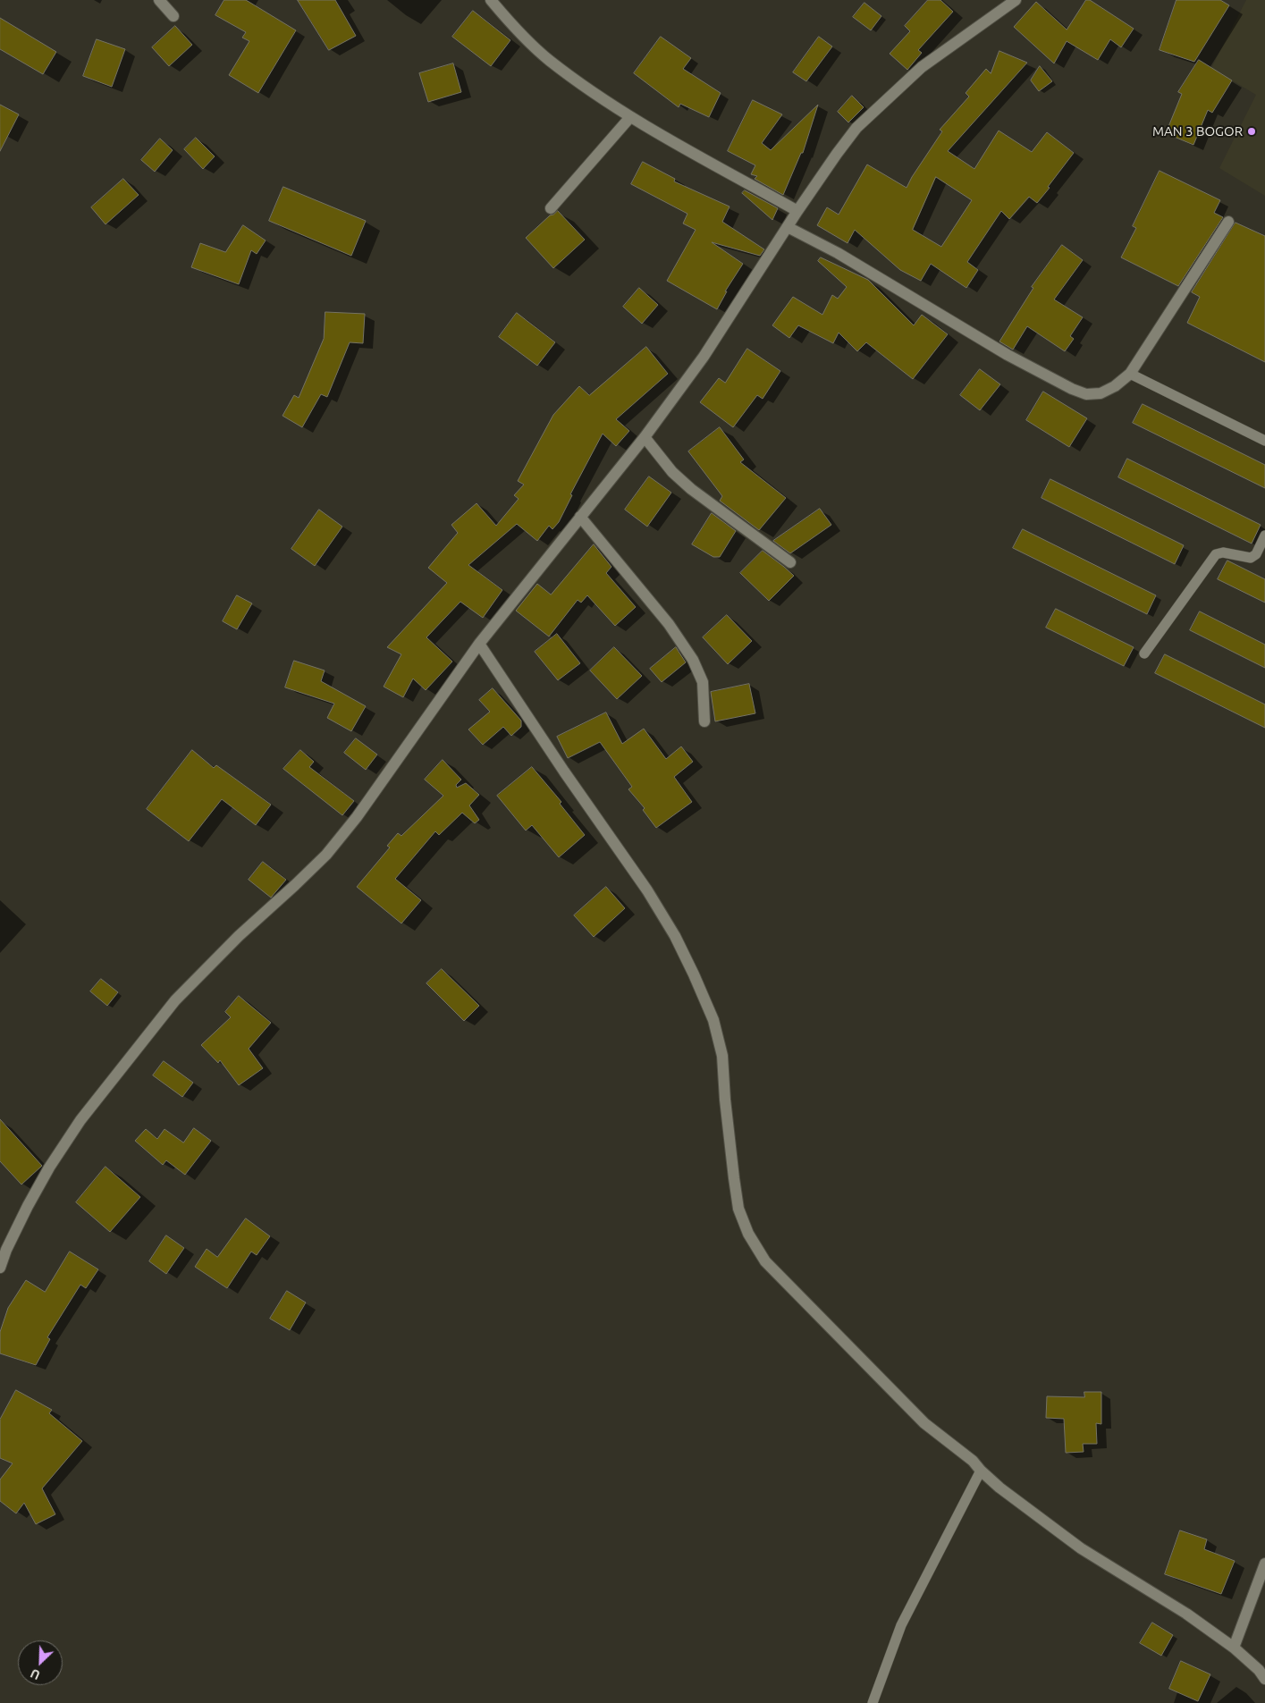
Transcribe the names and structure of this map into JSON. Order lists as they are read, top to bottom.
{
  "places": ["MAN 3 BOGOR"],
  "north": "bottom left"
}
